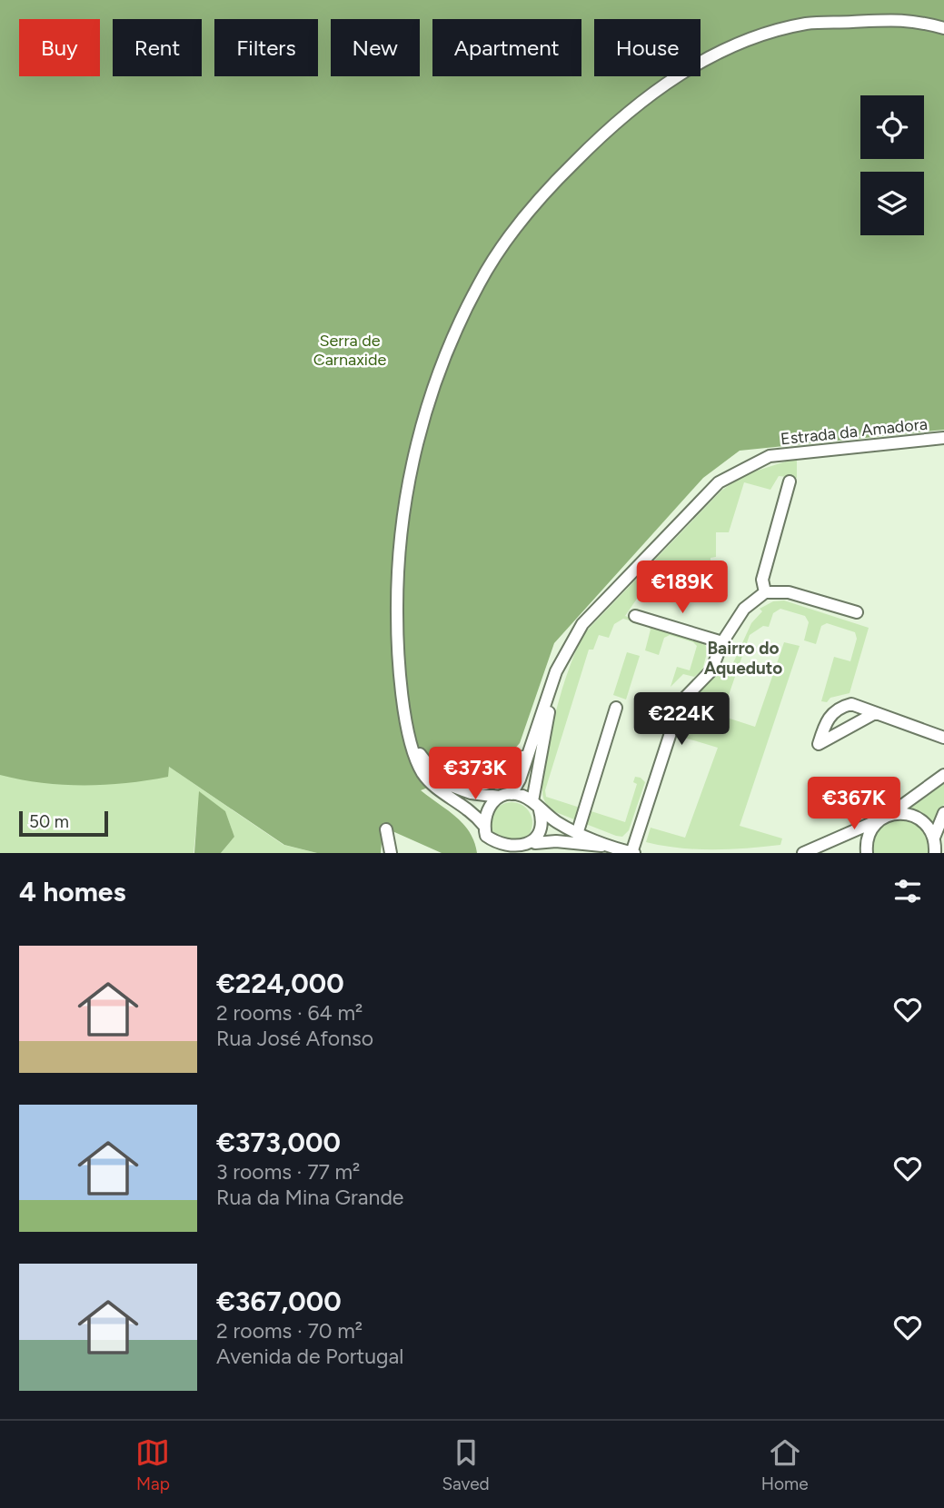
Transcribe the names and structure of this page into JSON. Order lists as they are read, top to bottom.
{
  "streets": {
    "street": ["Estrada da Amadora"]
  },
  "districts": ["Bairro do Aqueduto"],
  "parks": ["Serra de Carnaxide"],
  "scale_bar": "50 m",
  "page": {
    "chip": [
      "Buy",
      "Rent",
      "Filters",
      "New",
      "Apartment",
      "House"
    ],
    "price": [
      "€189K",
      "€224K",
      "€373K",
      "€367K"
    ],
    "scale": "50 m",
    "heading": "4 homes",
    "list": [
      {
        "name": "€224,000",
        "note": "2 rooms · 64 m² · Rua José Afonso"
      },
      {
        "name": "€373,000",
        "note": "3 rooms · 77 m² · Rua da Mina Grande"
      },
      {
        "name": "€367,000",
        "note": "2 rooms · 70 m² · Avenida de Portugal"
      }
    ],
    "tabs": ["Map", "Saved", "Home"]
  }
}
